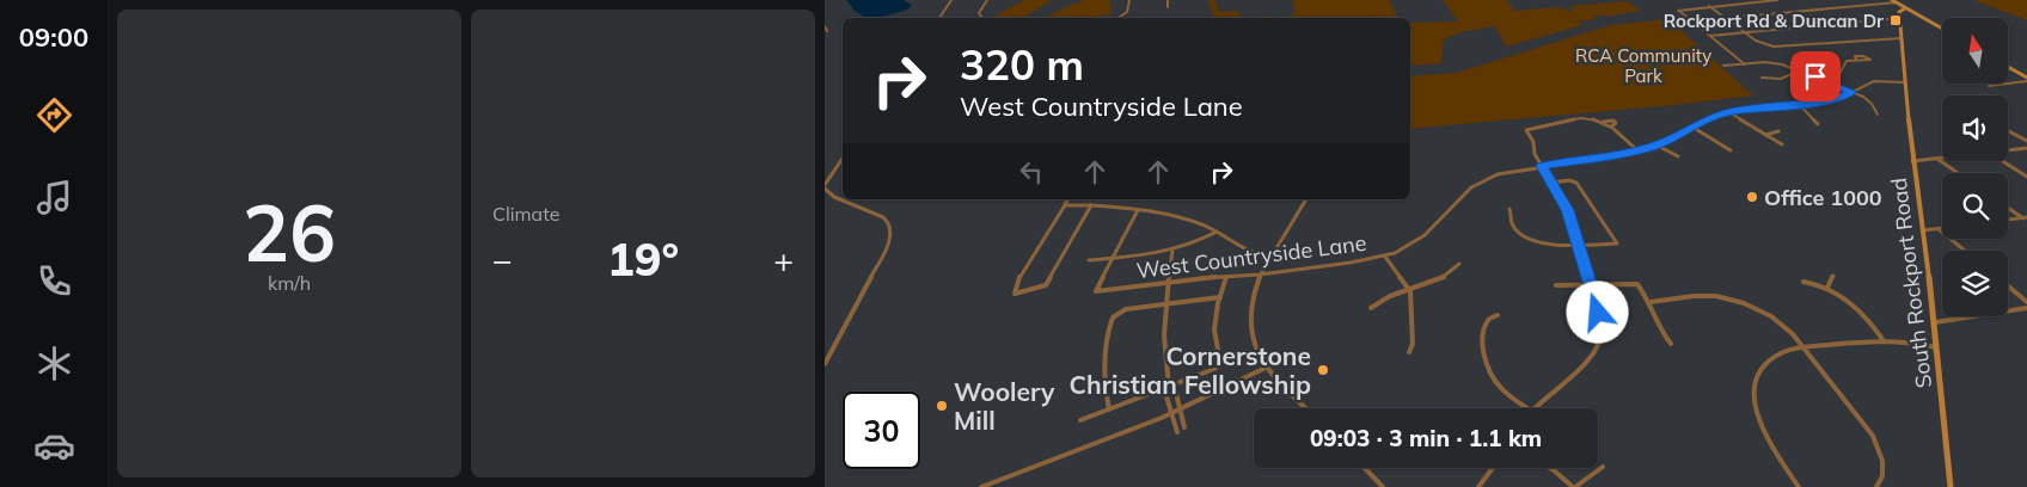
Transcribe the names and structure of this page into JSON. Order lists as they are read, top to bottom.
{
  "streets": {
    "street": ["West Countryside Lane", "South Rockport Road"]
  },
  "crossings": [
    ["West Countryside Lane", "South Rockport Road"]
  ],
  "parks": ["RCA Community Park"],
  "places": {
    "transit": ["Rockport Rd & Duncan Dr"],
    "other": ["Office 1000", "Cornerstone Christian Fellowship", "Woolery Mill"]
  },
  "north": "top",
  "page": {
    "tabs": "09:00",
    "tile": [
      ["26", "km/h"],
      "Climate"
    ],
    "turn": ["320 m", "West Countryside Lane"],
    "heat": ["−", "19°", "+"],
    "limit": "30",
    "trip": "09:03 · 3 min · 1.1 km"
  }
}
